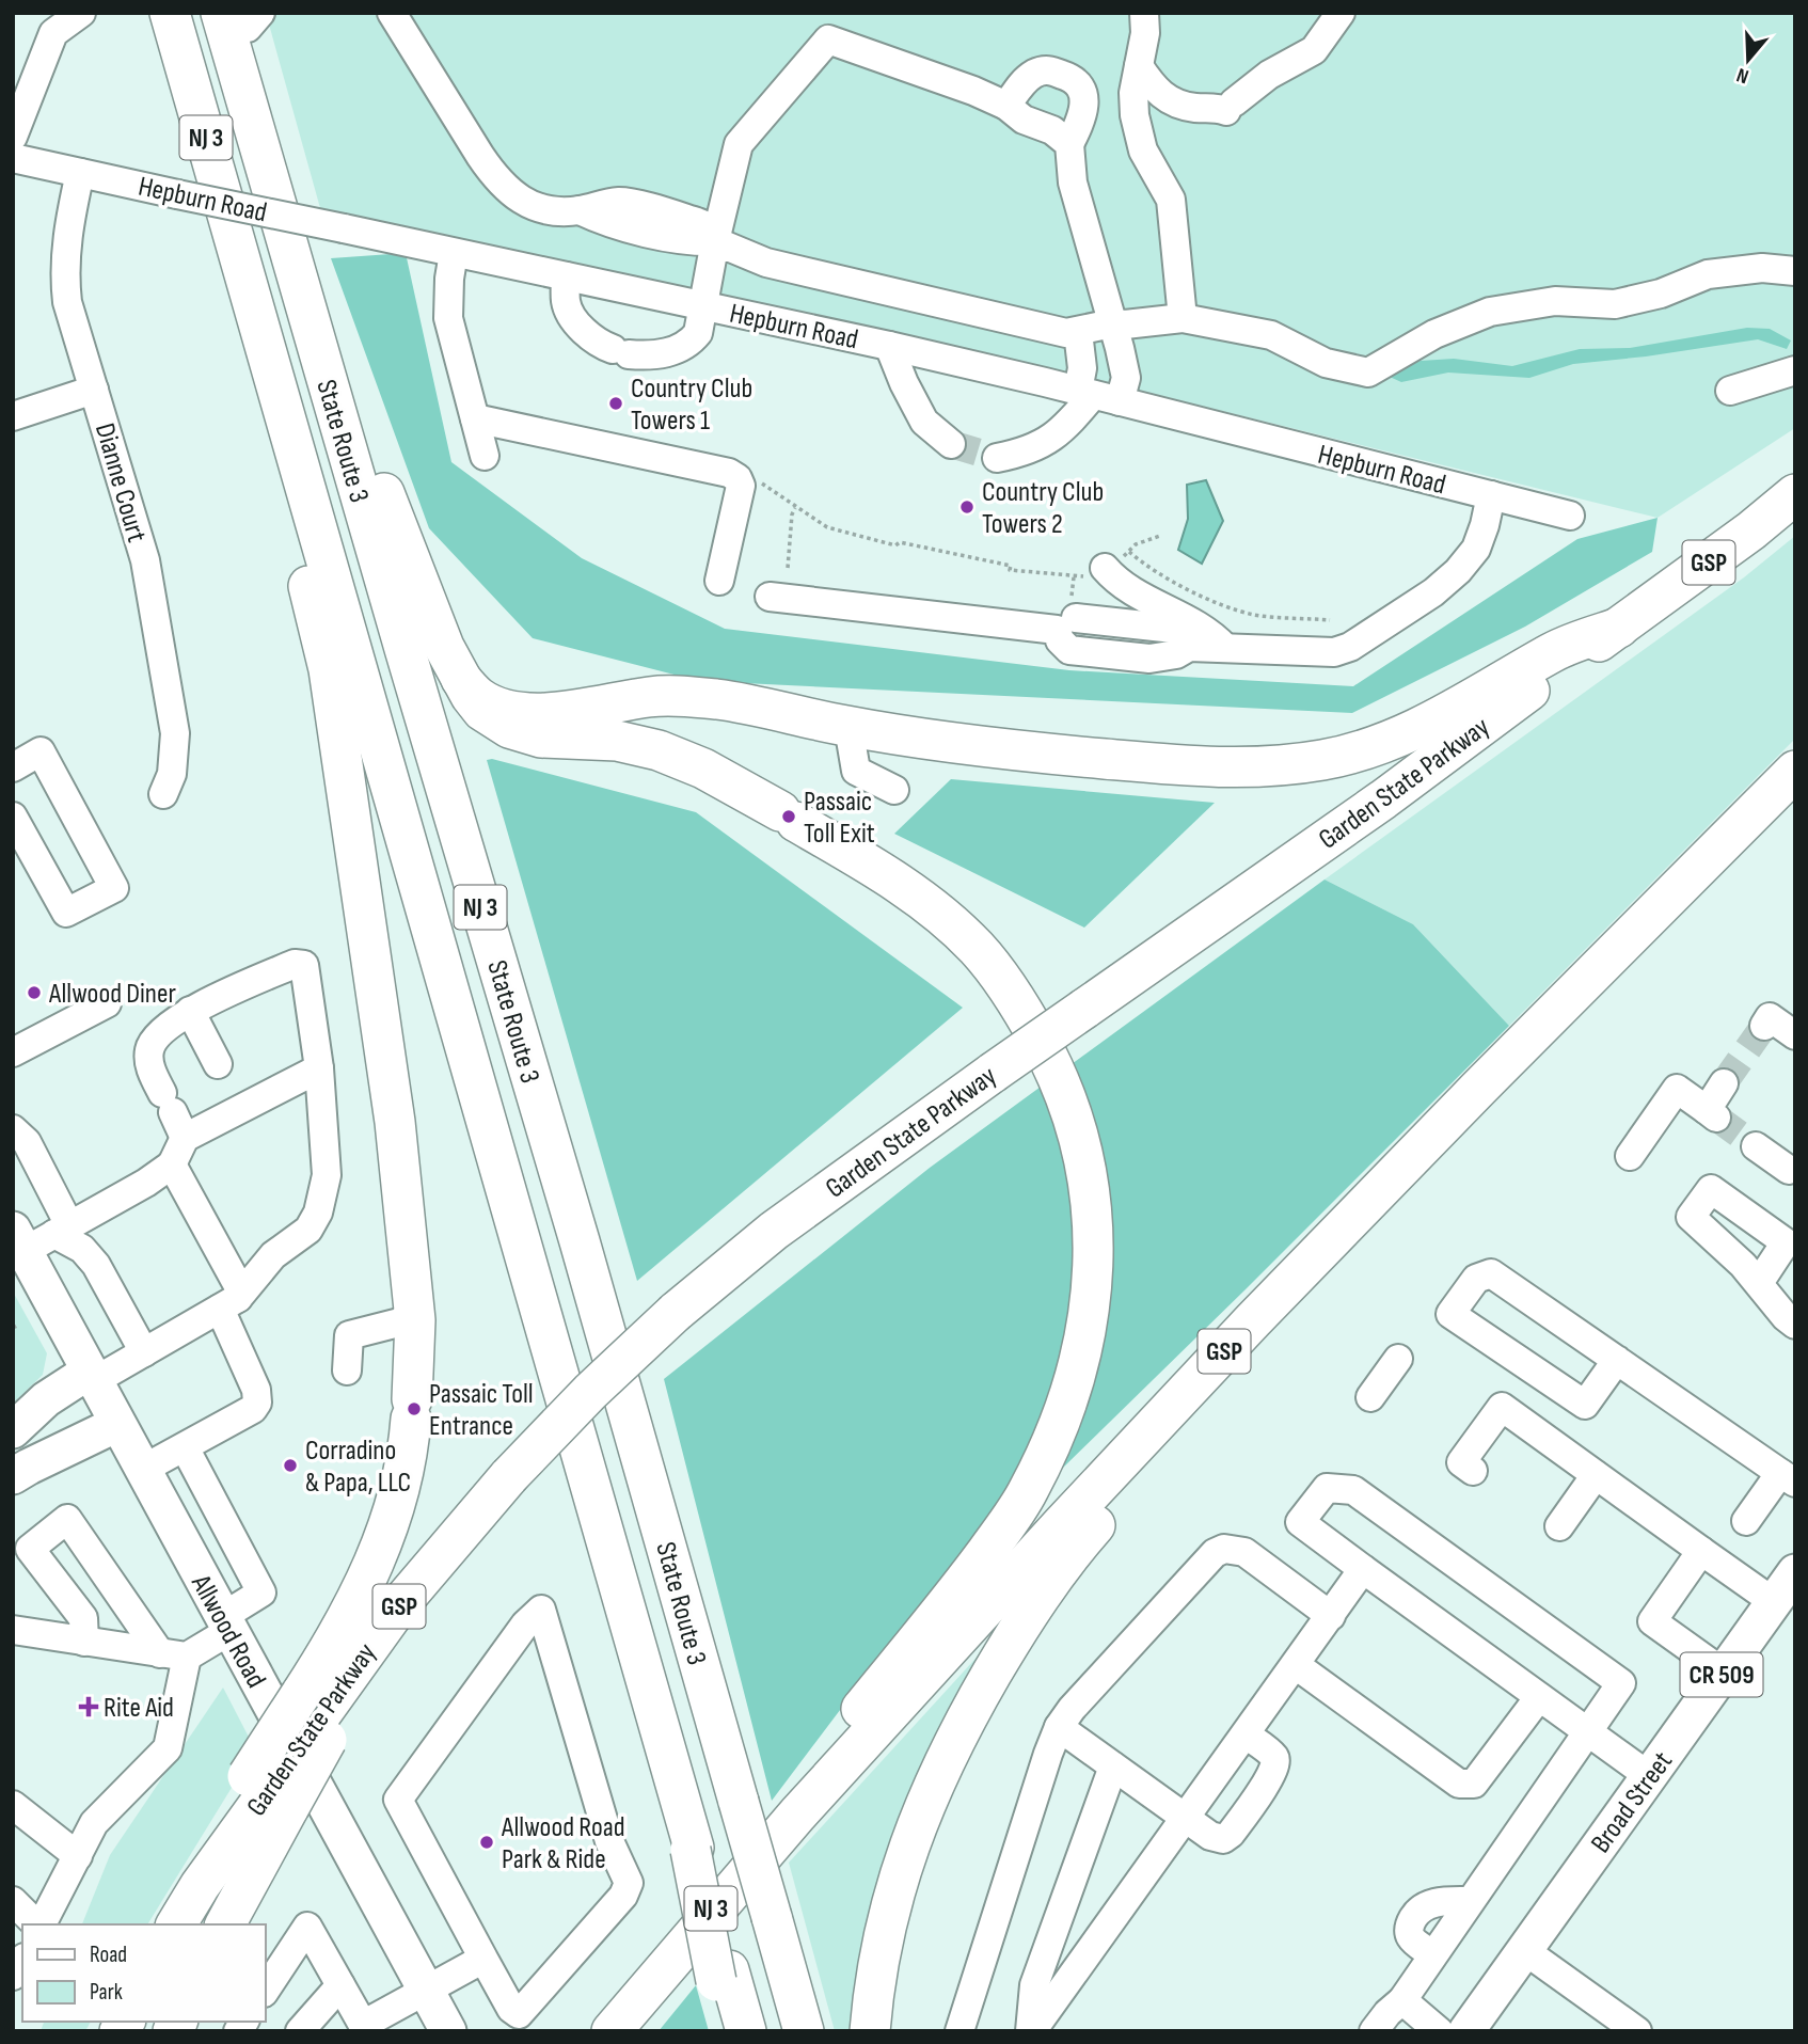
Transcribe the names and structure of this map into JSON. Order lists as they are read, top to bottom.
{
  "streets": {
    "highway": [
      "NJ 3",
      "State Route 3",
      "GSP",
      "Garden State Parkway"
    ],
    "main road": ["Allwood Road", "CR 509", "Broad Street"],
    "street": ["Hepburn Road", "Dianne Court"]
  },
  "crossings": [
    ["Hepburn Road", "Dianne Court"]
  ],
  "places": {
    "other": [
      "Country Club Towers 1",
      "Country Club Towers 2",
      "Passaic Toll Exit",
      "Allwood Diner",
      "Passaic Toll Entrance",
      "Corradino & Papa, LLC",
      "Allwood Road Park & Ride"
    ],
    "health": ["Rite Aid"]
  },
  "legend": ["Road", "Park"],
  "north": "bottom"
}
